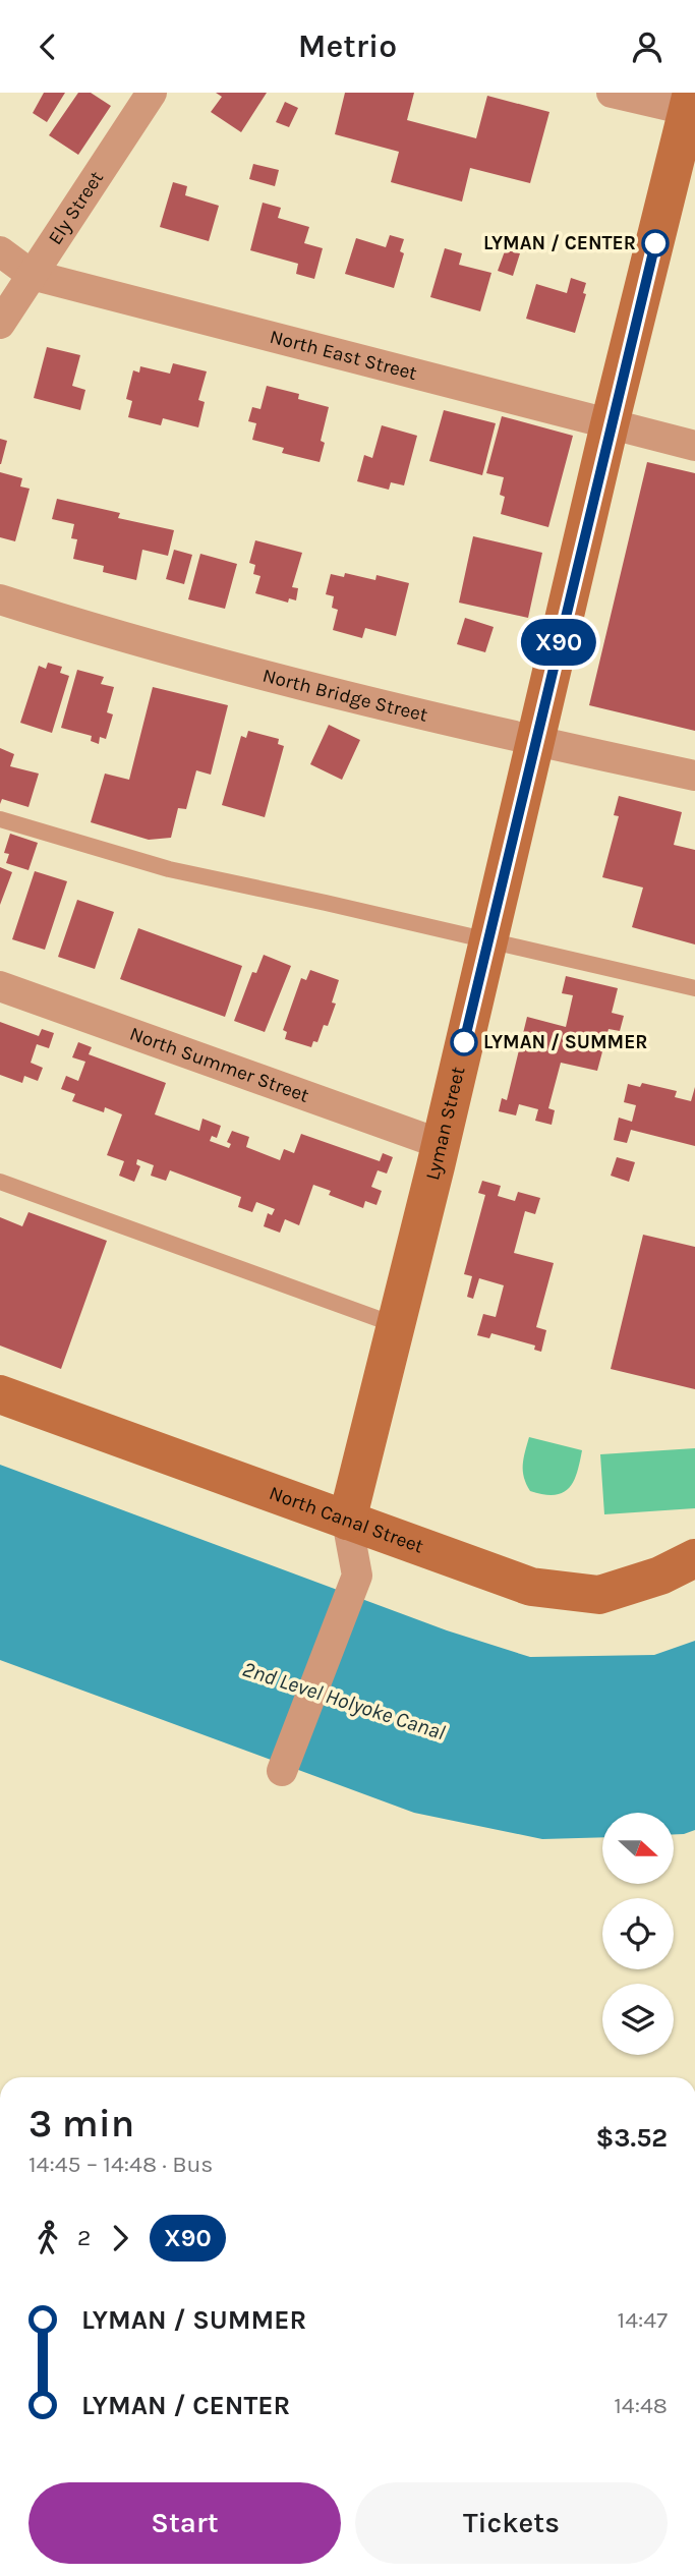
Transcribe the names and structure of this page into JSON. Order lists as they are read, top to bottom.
{
  "streets": {
    "street": [
      "Ely Street",
      "North East Street",
      "North Bridge Street",
      "North Summer Street",
      "Lyman Street",
      "North Canal Street"
    ]
  },
  "crossings": [
    ["Ely Street", "North East Street"],
    ["North East Street", "Lyman Street"],
    ["North Bridge Street", "Lyman Street"],
    ["North Summer Street", "Lyman Street"],
    ["Lyman Street", "North Canal Street"]
  ],
  "water": ["2nd Level Holyoke Canal"],
  "places": ["LYMAN / CENTER", "LYMAN / SUMMER"],
  "lines": ["bus line X90"],
  "north": "right",
  "page": {
    "header": "Metrio",
    "on_map": "X90",
    "heading": ["3 min", "14:45 – 14:48 · Bus", "$3.52"],
    "legs": ["2", "X90"],
    "list": [
      {
        "name": "LYMAN / SUMMER",
        "value": "14:47"
      },
      {
        "name": "LYMAN / CENTER",
        "value": "14:48"
      }
    ],
    "buttons": ["Start", "Tickets"]
  }
}
